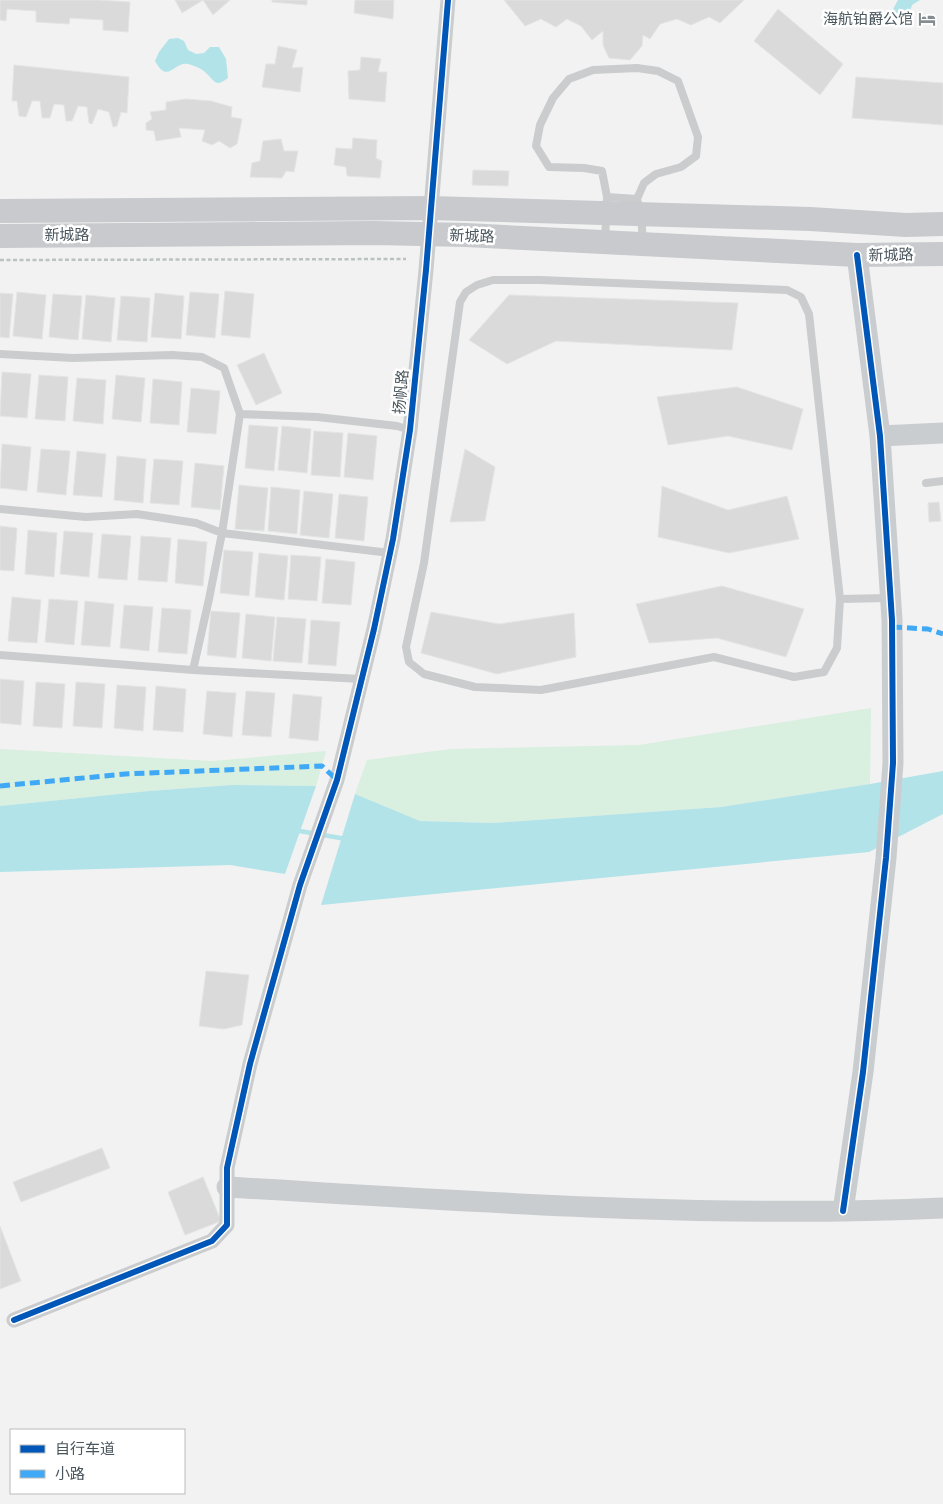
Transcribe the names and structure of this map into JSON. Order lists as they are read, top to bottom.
{
  "streets": {
    "main road": ["新城路"],
    "street": ["扬帆路"]
  },
  "crossings": [
    ["新城路", "扬帆路"]
  ],
  "places": {
    "hotel": ["海航铂爵公馆"]
  },
  "legend": ["自行车道", "小路"]
}
